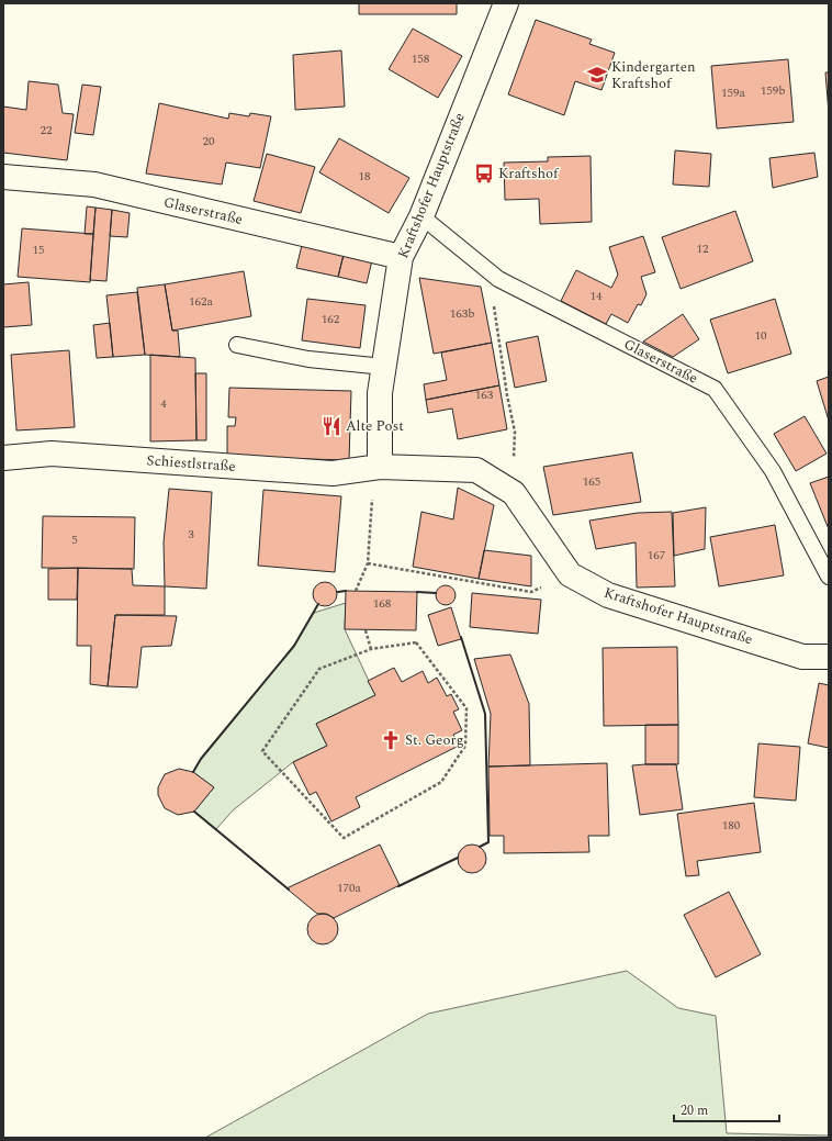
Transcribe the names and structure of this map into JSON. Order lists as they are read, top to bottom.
{
  "streets": {
    "street": ["Kraftshofer Hauptstraße", "Glaserstraße", "Schiestlstraße"]
  },
  "crossings": [
    ["Kraftshofer Hauptstraße", "Glaserstraße"],
    ["Kraftshofer Hauptstraße", "Schiestlstraße"]
  ],
  "places": {
    "school or university": ["Kindergarten Kraftshof"],
    "bus stop": ["Kraftshof"],
    "restaurant": ["Alte Post"],
    "church": ["St. Georg"]
  },
  "house_numbers": [
    "158",
    "159b",
    "159a",
    "22",
    "20",
    "18",
    "12",
    "15",
    "14",
    "162a",
    "163b",
    "162",
    "10",
    "163",
    "4",
    "165",
    "3",
    "5",
    "167",
    "168",
    "180",
    "170a"
  ],
  "scale_bar": "20 m"
}
